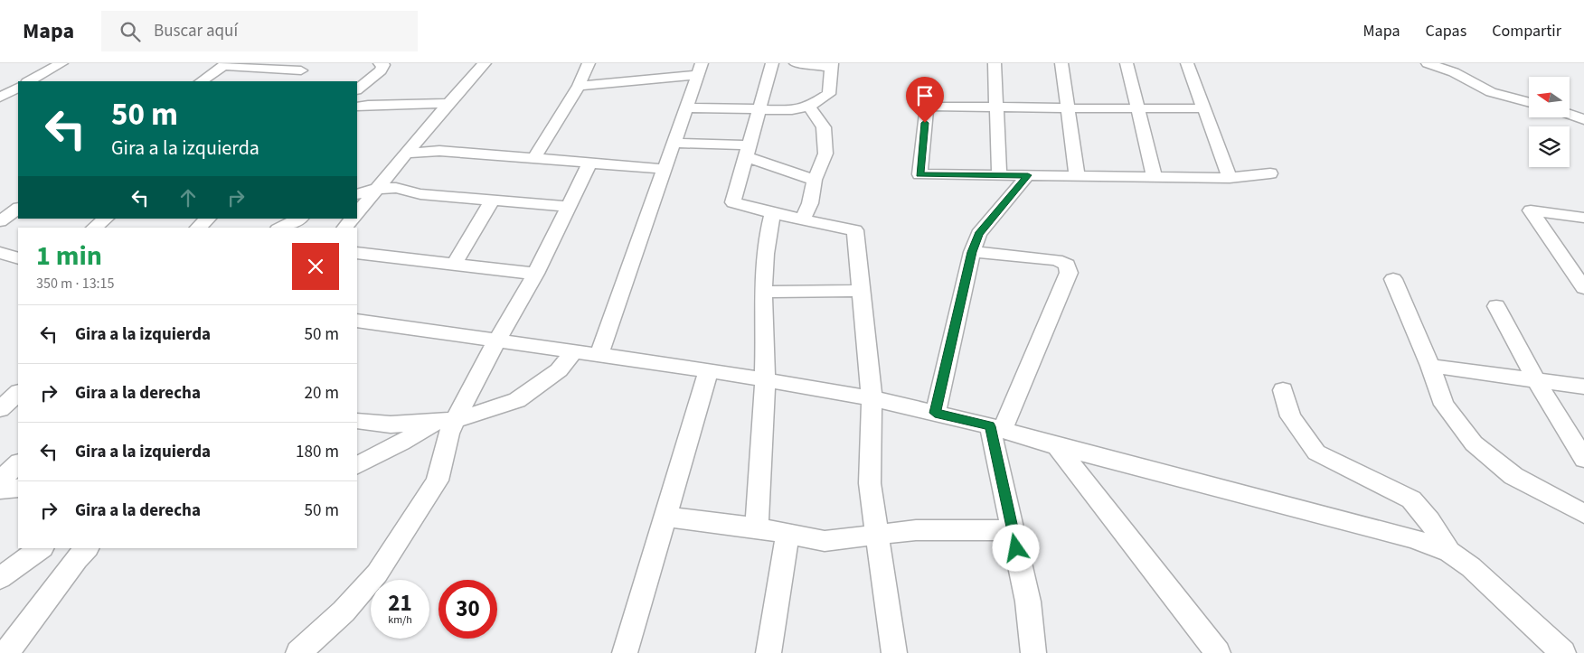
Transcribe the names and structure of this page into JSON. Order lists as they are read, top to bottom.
{
  "north": "left",
  "page": {
    "header": "Mapa",
    "search": "Buscar aquí",
    "nav": ["Mapa", "Capas", "Compartir"],
    "turn": ["50 m", "Gira a la izquierda"],
    "heading": ["1 min", "350 m · 13:15"],
    "list": [
      {
        "name": "Gira a la izquierda",
        "value": "50 m"
      },
      {
        "name": "Gira a la derecha",
        "value": "20 m"
      },
      {
        "name": "Gira a la izquierda",
        "value": "180 m"
      },
      {
        "name": "Gira a la derecha",
        "value": "50 m"
      }
    ],
    "speed": "21 km/h",
    "limit": "30"
  }
}
